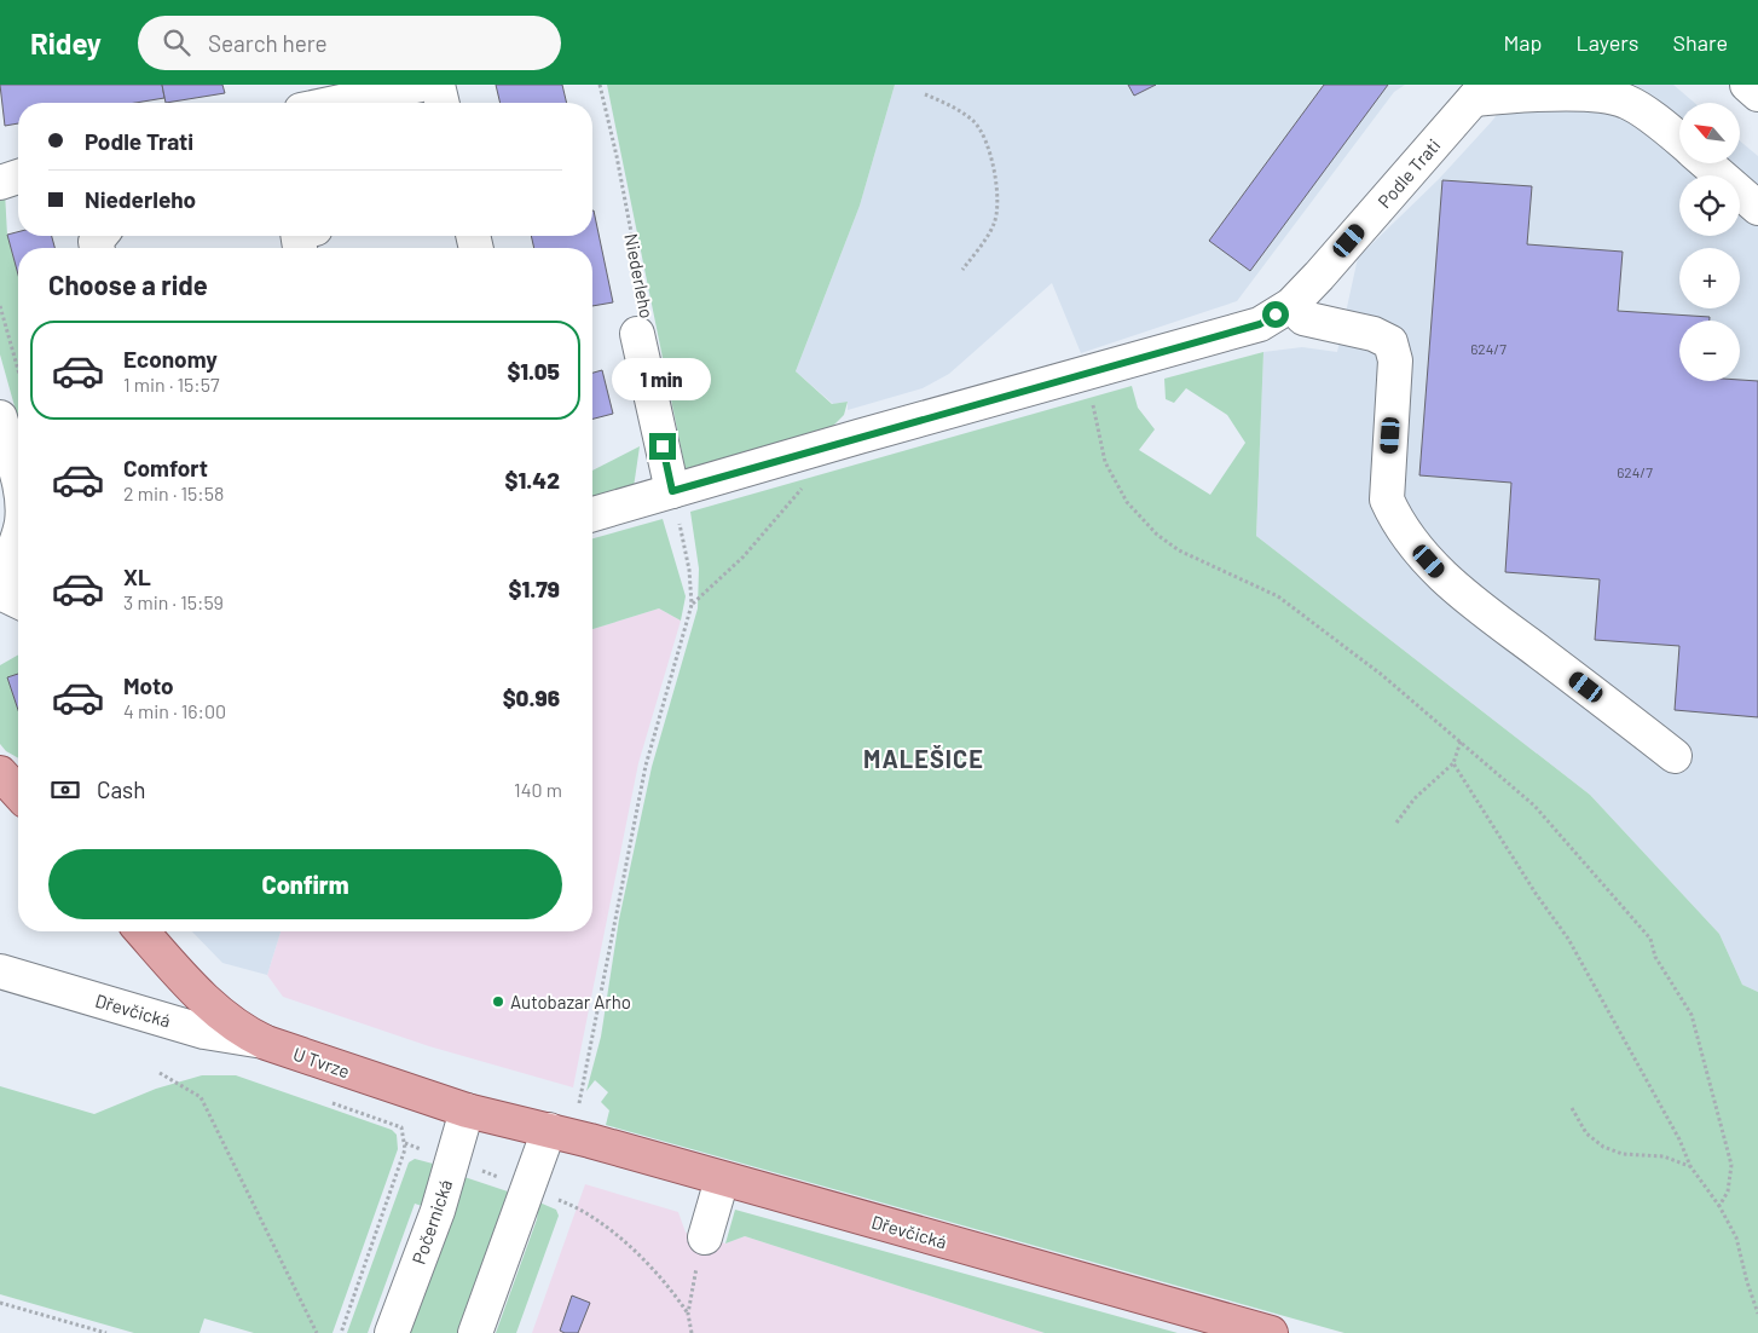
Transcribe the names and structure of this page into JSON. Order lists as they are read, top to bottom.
{
  "streets": {
    "main road": ["Dřevčická", "U Tvrze"],
    "street": ["Podle Trati", "Niederleho", "Počernická"]
  },
  "crossings": [
    ["Podle Trati", "Niederleho"],
    ["Dřevčická", "U Tvrze"],
    ["U Tvrze", "Počernická"]
  ],
  "districts": ["MALEŠICE"],
  "places": ["Autobazar Arho"],
  "house_numbers": ["624/7", "624/7"],
  "north": "top left",
  "page": {
    "header": "Ridey",
    "search": "Search here",
    "nav": ["Map", "Layers", "Share"],
    "map_buttons": ["+", "−"],
    "banner": ["Podle Trati", "Niederleho"],
    "heading": "Choose a ride",
    "list": [
      {
        "name": "Economy",
        "note": "1 min · 15:57",
        "value": "$1.05"
      },
      {
        "name": "Comfort",
        "note": "2 min · 15:58",
        "value": "$1.42"
      },
      {
        "name": "XL",
        "note": "3 min · 15:59",
        "value": "$1.79"
      },
      {
        "name": "Moto",
        "note": "4 min · 16:00",
        "value": "$0.96"
      }
    ],
    "bubble": "1 min",
    "pay": ["Cash", "140 m"],
    "buttons": "Confirm"
  }
}
